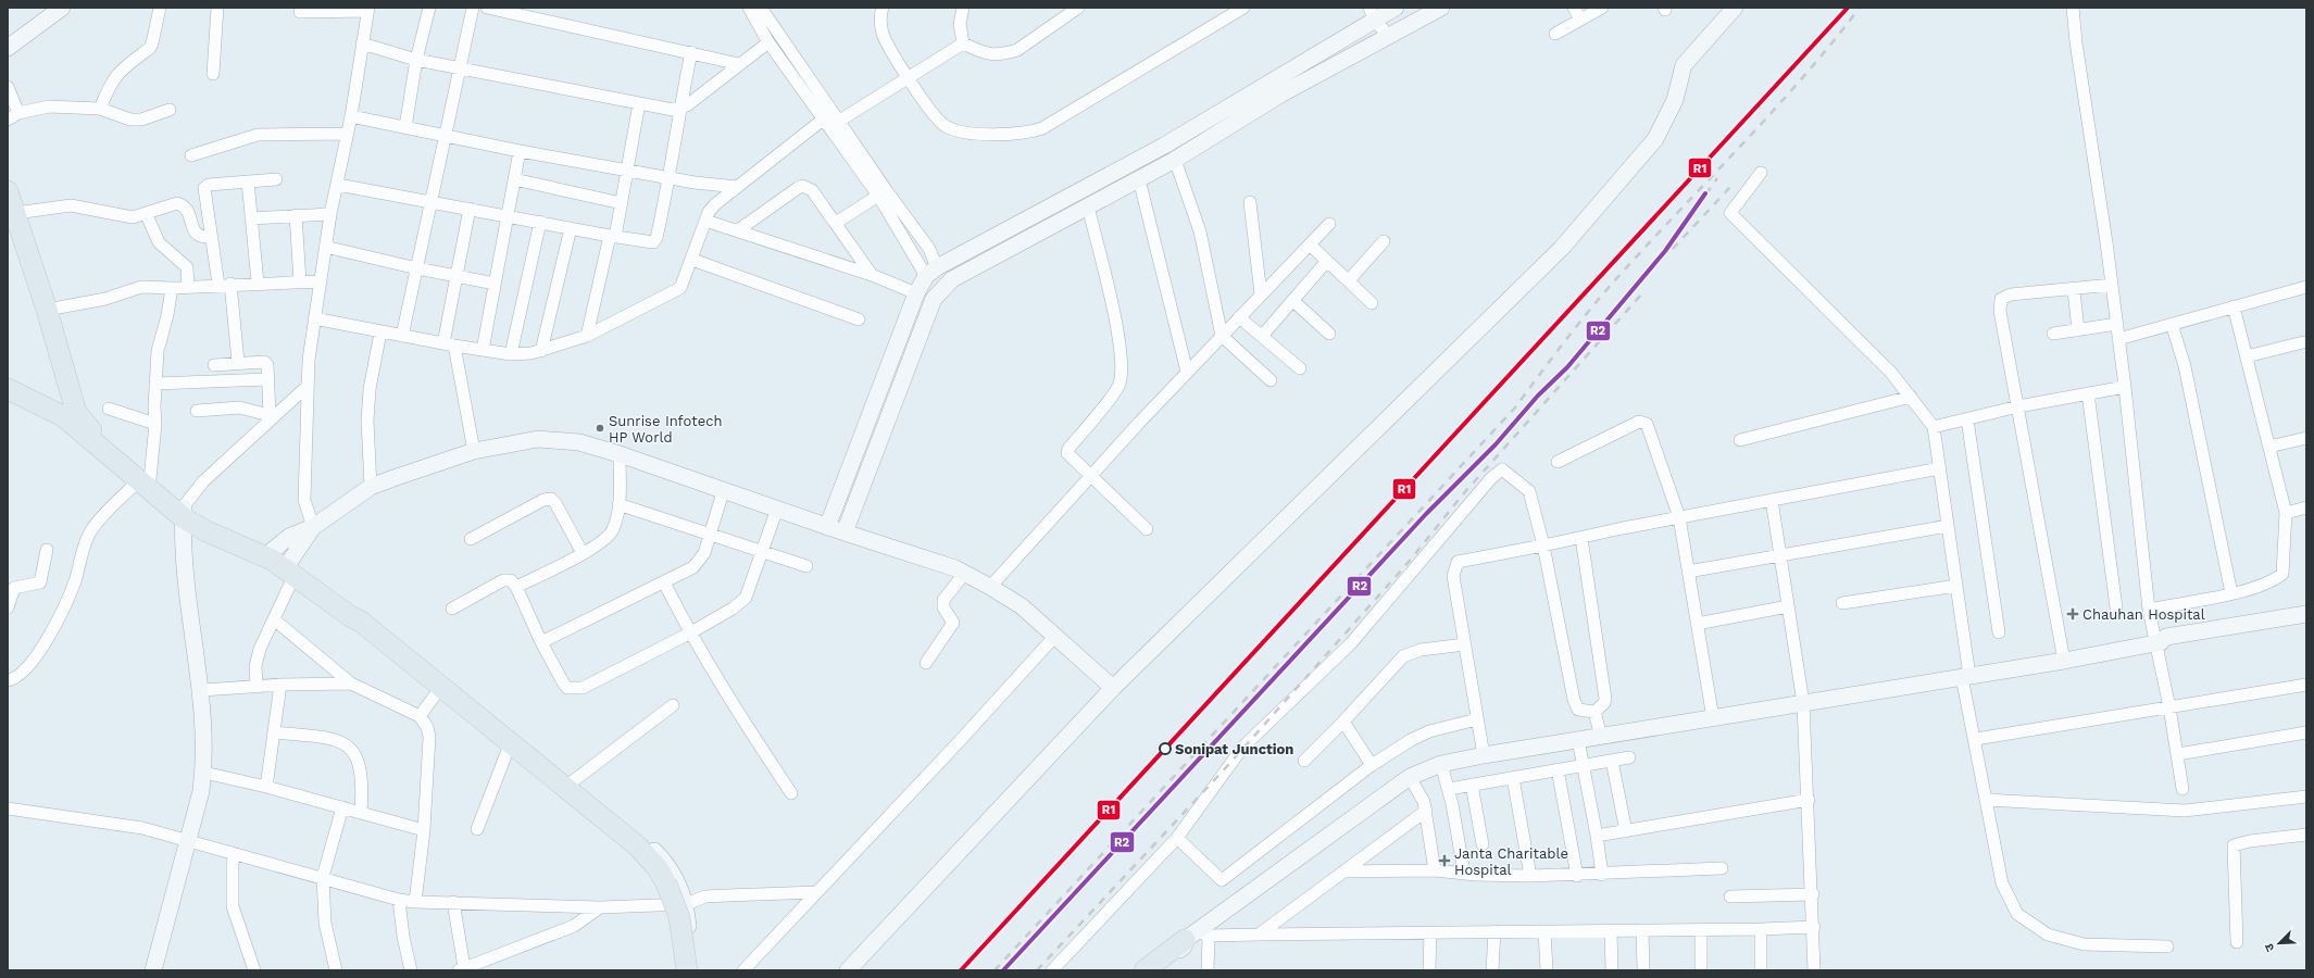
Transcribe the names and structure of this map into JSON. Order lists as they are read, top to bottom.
{
  "places": {
    "other": ["Sunrise Infotech HP World", "Sonipat Junction"],
    "health": ["Chauhan Hospital", "Janta Charitable Hospital"]
  },
  "lines": ["transit line R1", "transit line R2"],
  "north": "bottom left"
}
